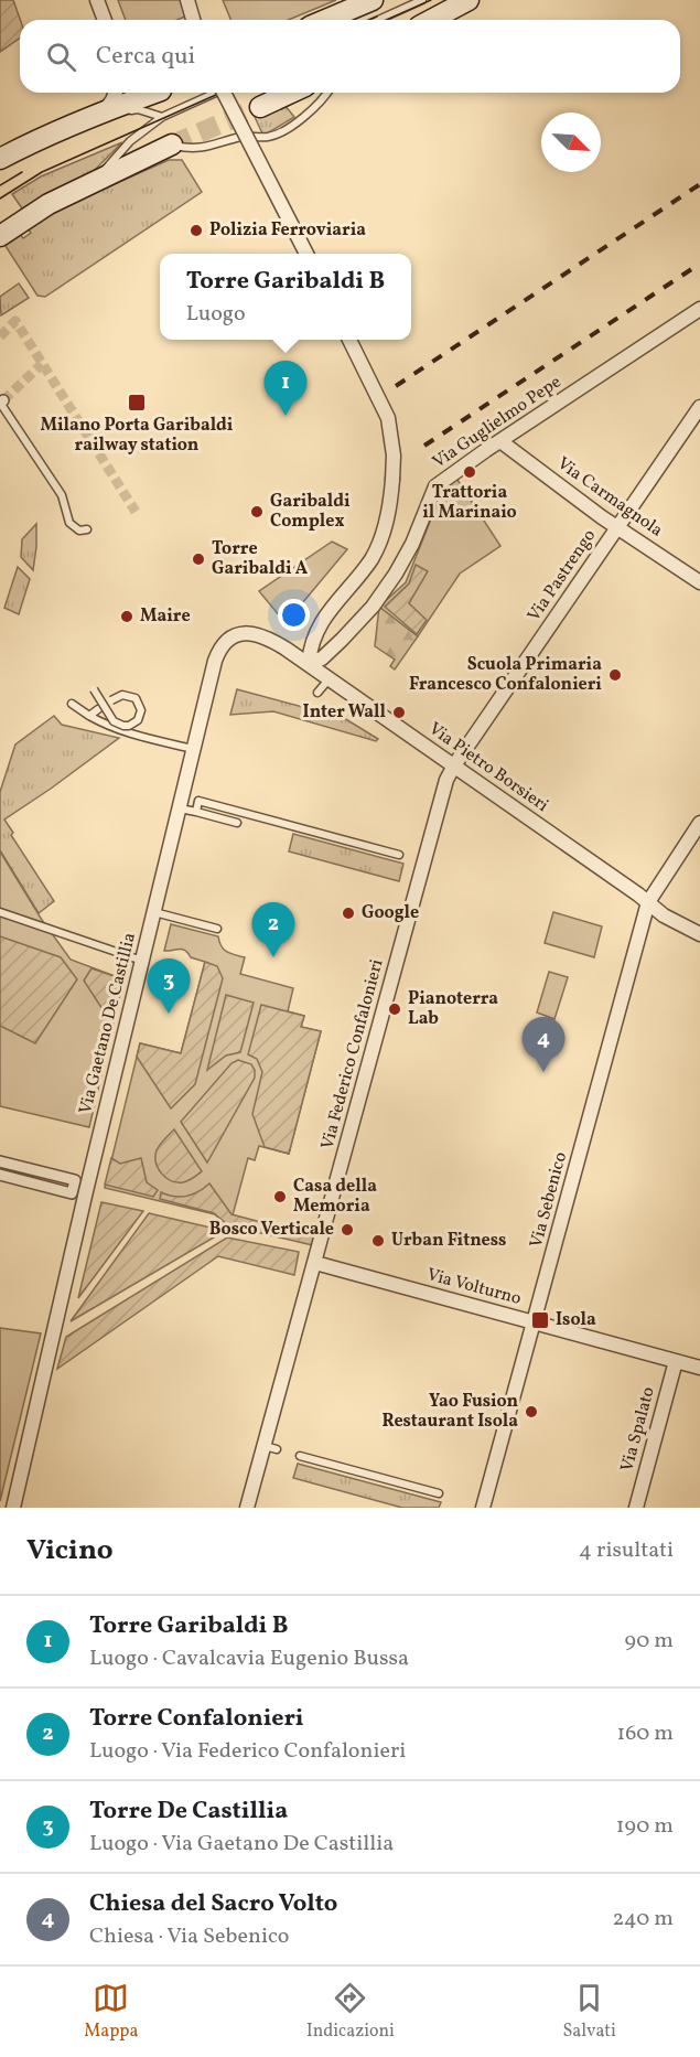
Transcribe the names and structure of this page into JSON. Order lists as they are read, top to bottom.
{
  "streets": {
    "street": [
      "Via Guglielmo Pepe",
      "Via Carmagnola",
      "Via Pastrengo",
      "Via Pietro Borsieri",
      "Via Gaetano De Castillia",
      "Via Federico Confalonieri",
      "Via Sebenico",
      "Via Volturno",
      "Via Spalato"
    ]
  },
  "crossings": [
    ["Via Guglielmo Pepe", "Via Carmagnola"],
    ["Via Guglielmo Pepe", "Via Pietro Borsieri"],
    ["Via Guglielmo Pepe", "Via Gaetano De Castillia"],
    ["Via Carmagnola", "Via Pastrengo"],
    ["Via Pastrengo", "Via Pietro Borsieri"],
    ["Via Pastrengo", "Via Federico Confalonieri"],
    ["Via Pietro Borsieri", "Via Gaetano De Castillia"],
    ["Via Pietro Borsieri", "Via Federico Confalonieri"],
    ["Via Pietro Borsieri", "Via Sebenico"],
    ["Via Federico Confalonieri", "Via Volturno"],
    ["Via Sebenico", "Via Volturno"],
    ["Via Volturno", "Via Spalato"]
  ],
  "places": {
    "other": [
      "Polizia Ferroviaria",
      "Trattoria il Marinaio",
      "Garibaldi Complex",
      "Torre Garibaldi A",
      "Maire",
      "Scuola Primaria Francesco Confalonieri",
      "Inter Wall",
      "Google",
      "Pianoterra Lab",
      "Casa della Memoria",
      "Bosco Verticale",
      "Urban Fitness",
      "Yao Fusion Restaurant Isola"
    ],
    "transit": ["Milano Porta Garibaldi railway station", "Isola"]
  },
  "north": "bottom right",
  "page": {
    "search": "Cerca qui",
    "popup": ["Torre Garibaldi B", "Luogo"],
    "pins": [
      "1",
      "2",
      "3",
      "4"
    ],
    "heading": ["Vicino", "4 risultati"],
    "list": [
      {
        "mark": "1",
        "name": "Torre Garibaldi B",
        "note": "Luogo · Cavalcavia Eugenio Bussa",
        "value": "90 m"
      },
      {
        "mark": "2",
        "name": "Torre Confalonieri",
        "note": "Luogo · Via Federico Confalonieri",
        "value": "160 m"
      },
      {
        "mark": "3",
        "name": "Torre De Castillia",
        "note": "Luogo · Via Gaetano De Castillia",
        "value": "190 m"
      },
      {
        "mark": "4",
        "name": "Chiesa del Sacro Volto",
        "note": "Chiesa · Via Sebenico",
        "value": "240 m"
      }
    ],
    "nav": ["Mappa", "Indicazioni", "Salvati"]
  }
}
